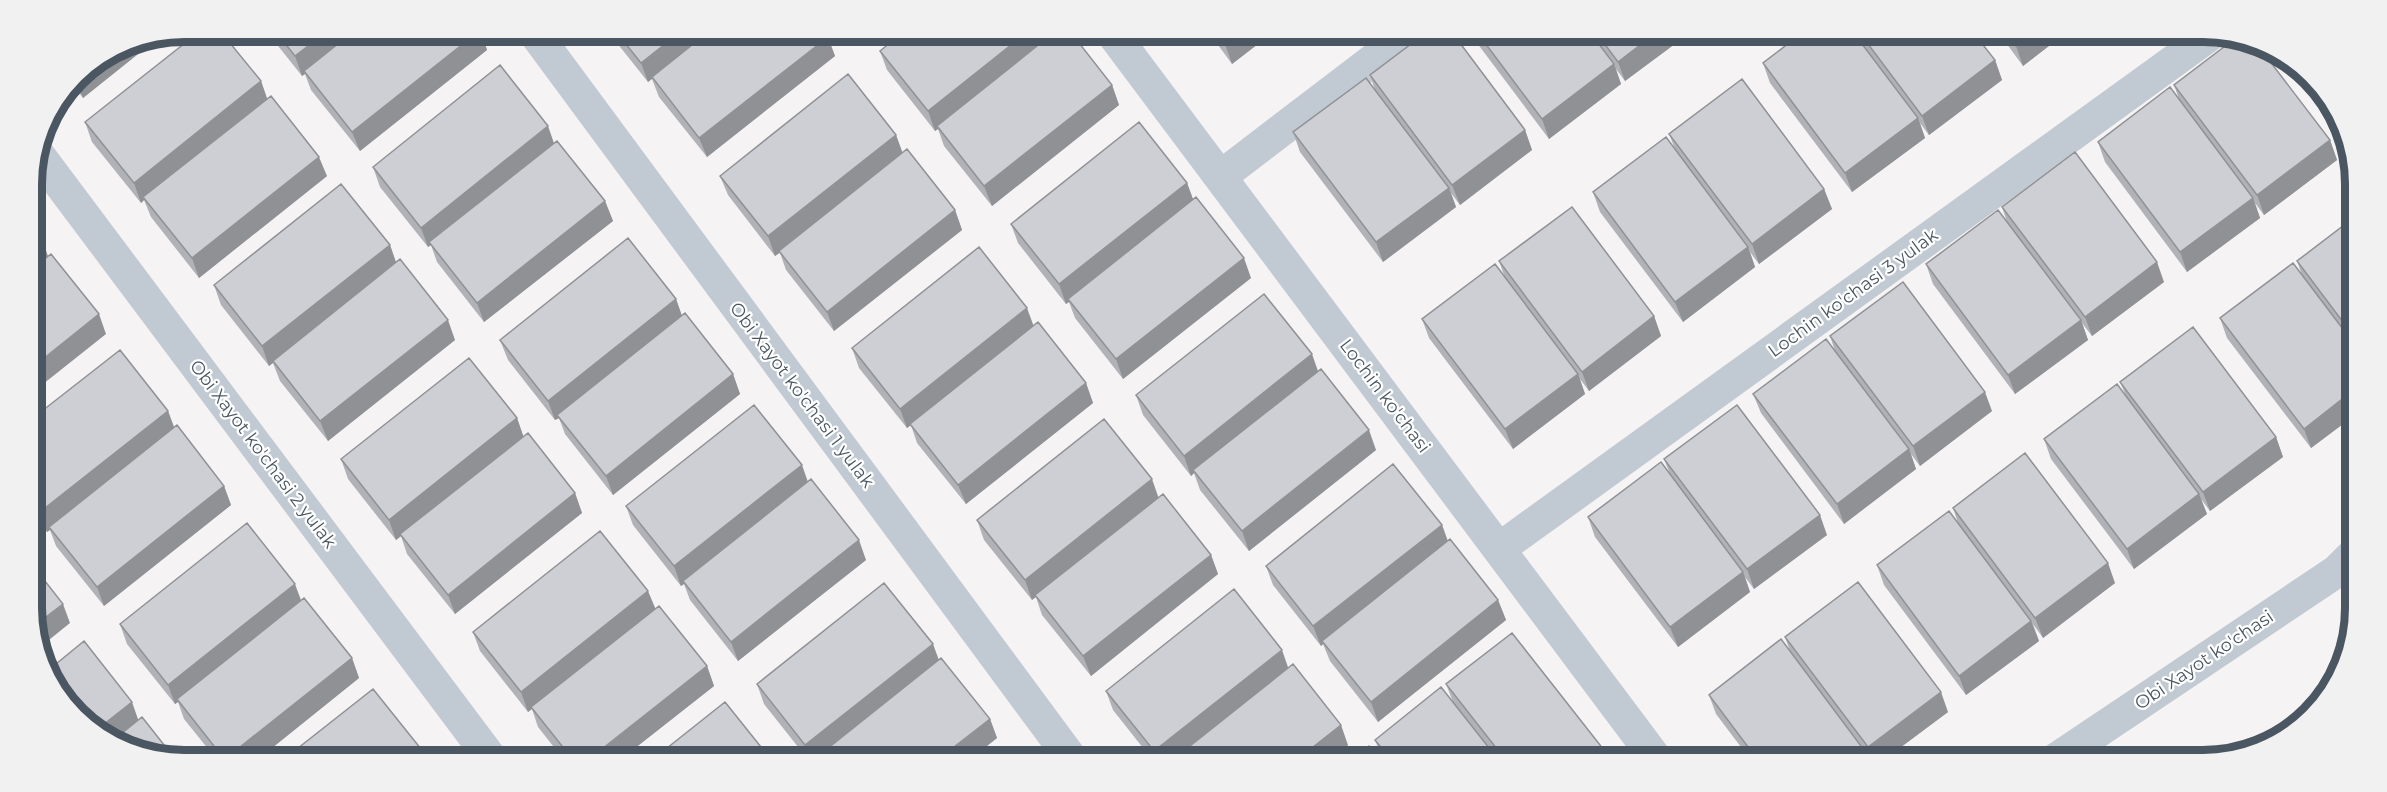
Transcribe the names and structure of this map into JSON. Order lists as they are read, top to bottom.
{
  "streets": {
    "street": [
      "Lochin ko'chasi 3 yulak",
      "Obi Xayot ko'chasi 1 yulak",
      "Lochin ko'chasi",
      "Obi Xayot ko'chasi 2 yulak",
      "Obi Xayot ko'chasi"
    ]
  },
  "crossings": [
    ["Lochin ko'chasi 3 yulak", "Lochin ko'chasi"]
  ]
}
